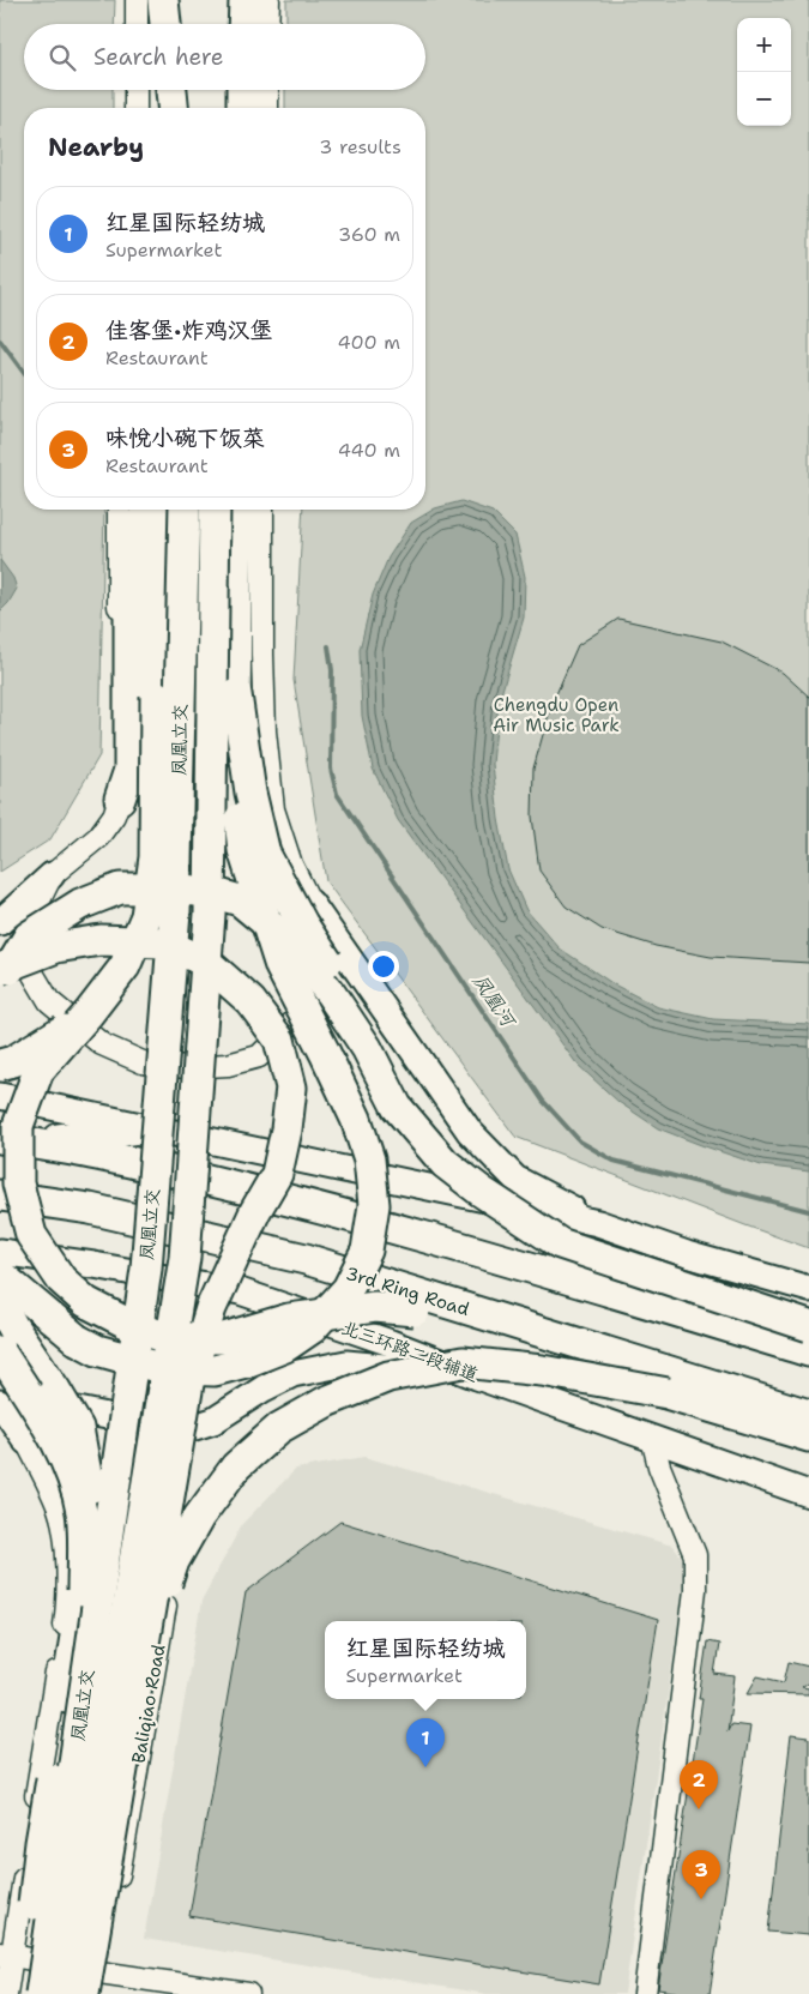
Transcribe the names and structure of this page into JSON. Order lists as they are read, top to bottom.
{
  "streets": {
    "highway": ["凤凰立交", "3rd Ring Road"],
    "main road": ["北三环路二段辅道"],
    "street": ["Baliqiao Road"]
  },
  "water": ["凤凰河"],
  "parks": ["Chengdu Open Air Music Park"],
  "page": {
    "map_buttons": ["+", "−"],
    "search": "Search here",
    "heading": ["Nearby", "3 results"],
    "list": [
      {
        "mark": "1",
        "name": "红星国际轻纺城",
        "note": "Supermarket",
        "value": "360 m"
      },
      {
        "mark": "2",
        "name": "佳客堡·炸鸡汉堡",
        "note": "Restaurant",
        "value": "400 m"
      },
      {
        "mark": "3",
        "name": "味悦小碗下饭菜",
        "note": "Restaurant",
        "value": "440 m"
      }
    ],
    "popup": ["红星国际轻纺城", "Supermarket"],
    "pins": ["1", "2", "3"]
  }
}
